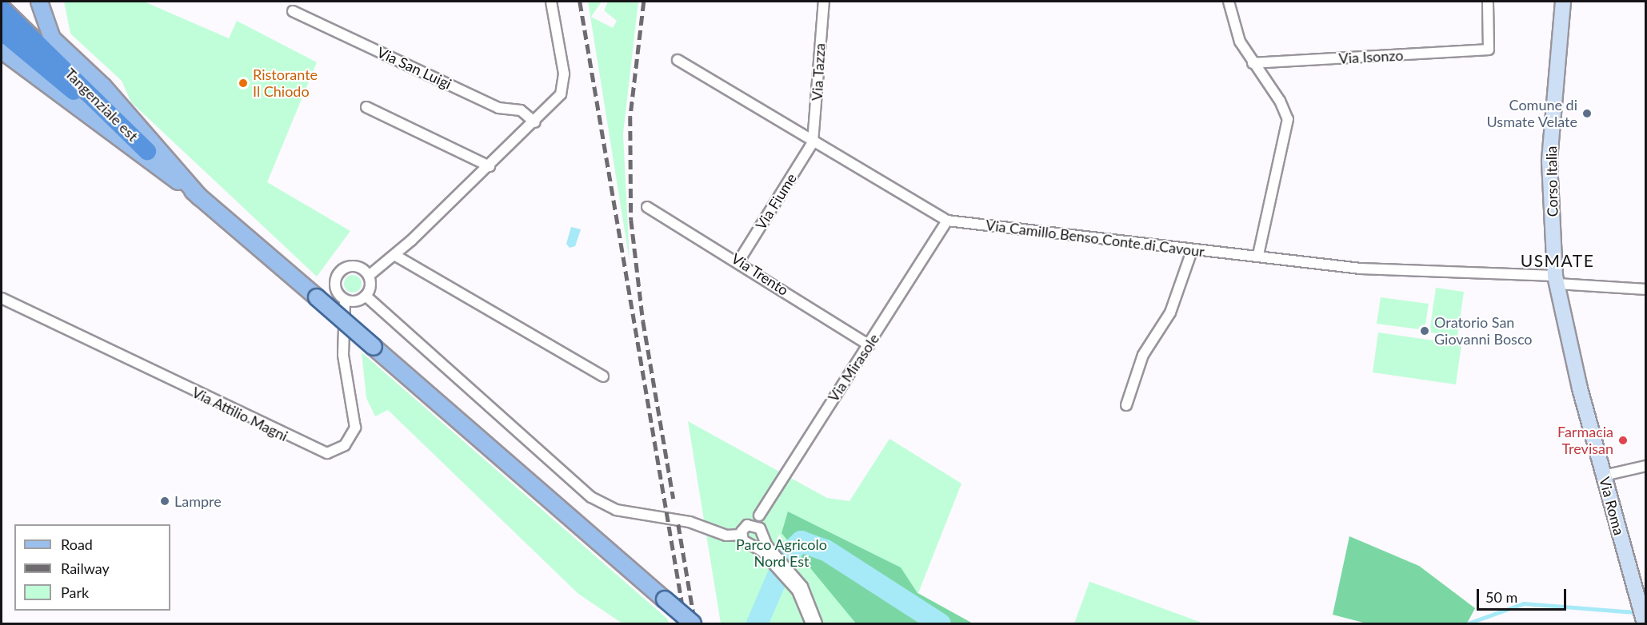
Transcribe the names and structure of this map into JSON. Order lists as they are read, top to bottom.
{
  "streets": {
    "highway": ["Tangenziale est"],
    "main road": ["Corso Italia", "Via Roma"],
    "street": [
      "Via Isonzo",
      "Via San Luigi",
      "Via Tazza",
      "Via Fiume",
      "Via Camillo Benso Conte di Cavour",
      "Via Trento",
      "Via Mirasole",
      "Via Attilio Magni"
    ]
  },
  "crossings": [
    ["Via Tazza", "Via Fiume"],
    ["Via Tazza", "Via Camillo Benso Conte di Cavour"],
    ["Corso Italia", "Via Camillo Benso Conte di Cavour"],
    ["Corso Italia", "Via Roma"],
    ["Via Fiume", "Via Camillo Benso Conte di Cavour"],
    ["Via Fiume", "Via Trento"],
    ["Via Camillo Benso Conte di Cavour", "Via Mirasole"],
    ["Via Camillo Benso Conte di Cavour", "Via Roma"],
    ["Via Trento", "Via Mirasole"]
  ],
  "districts": ["USMATE"],
  "parks": ["Parco Agricolo Nord Est"],
  "places": [
    "Ristorante Il Chiodo",
    "Comune di Usmate Velate",
    "Oratorio San Giovanni Bosco",
    "Farmacia Trevisan",
    "Lampre"
  ],
  "legend": ["Road", "Railway", "Park"],
  "scale_bar": "50 m"
}
